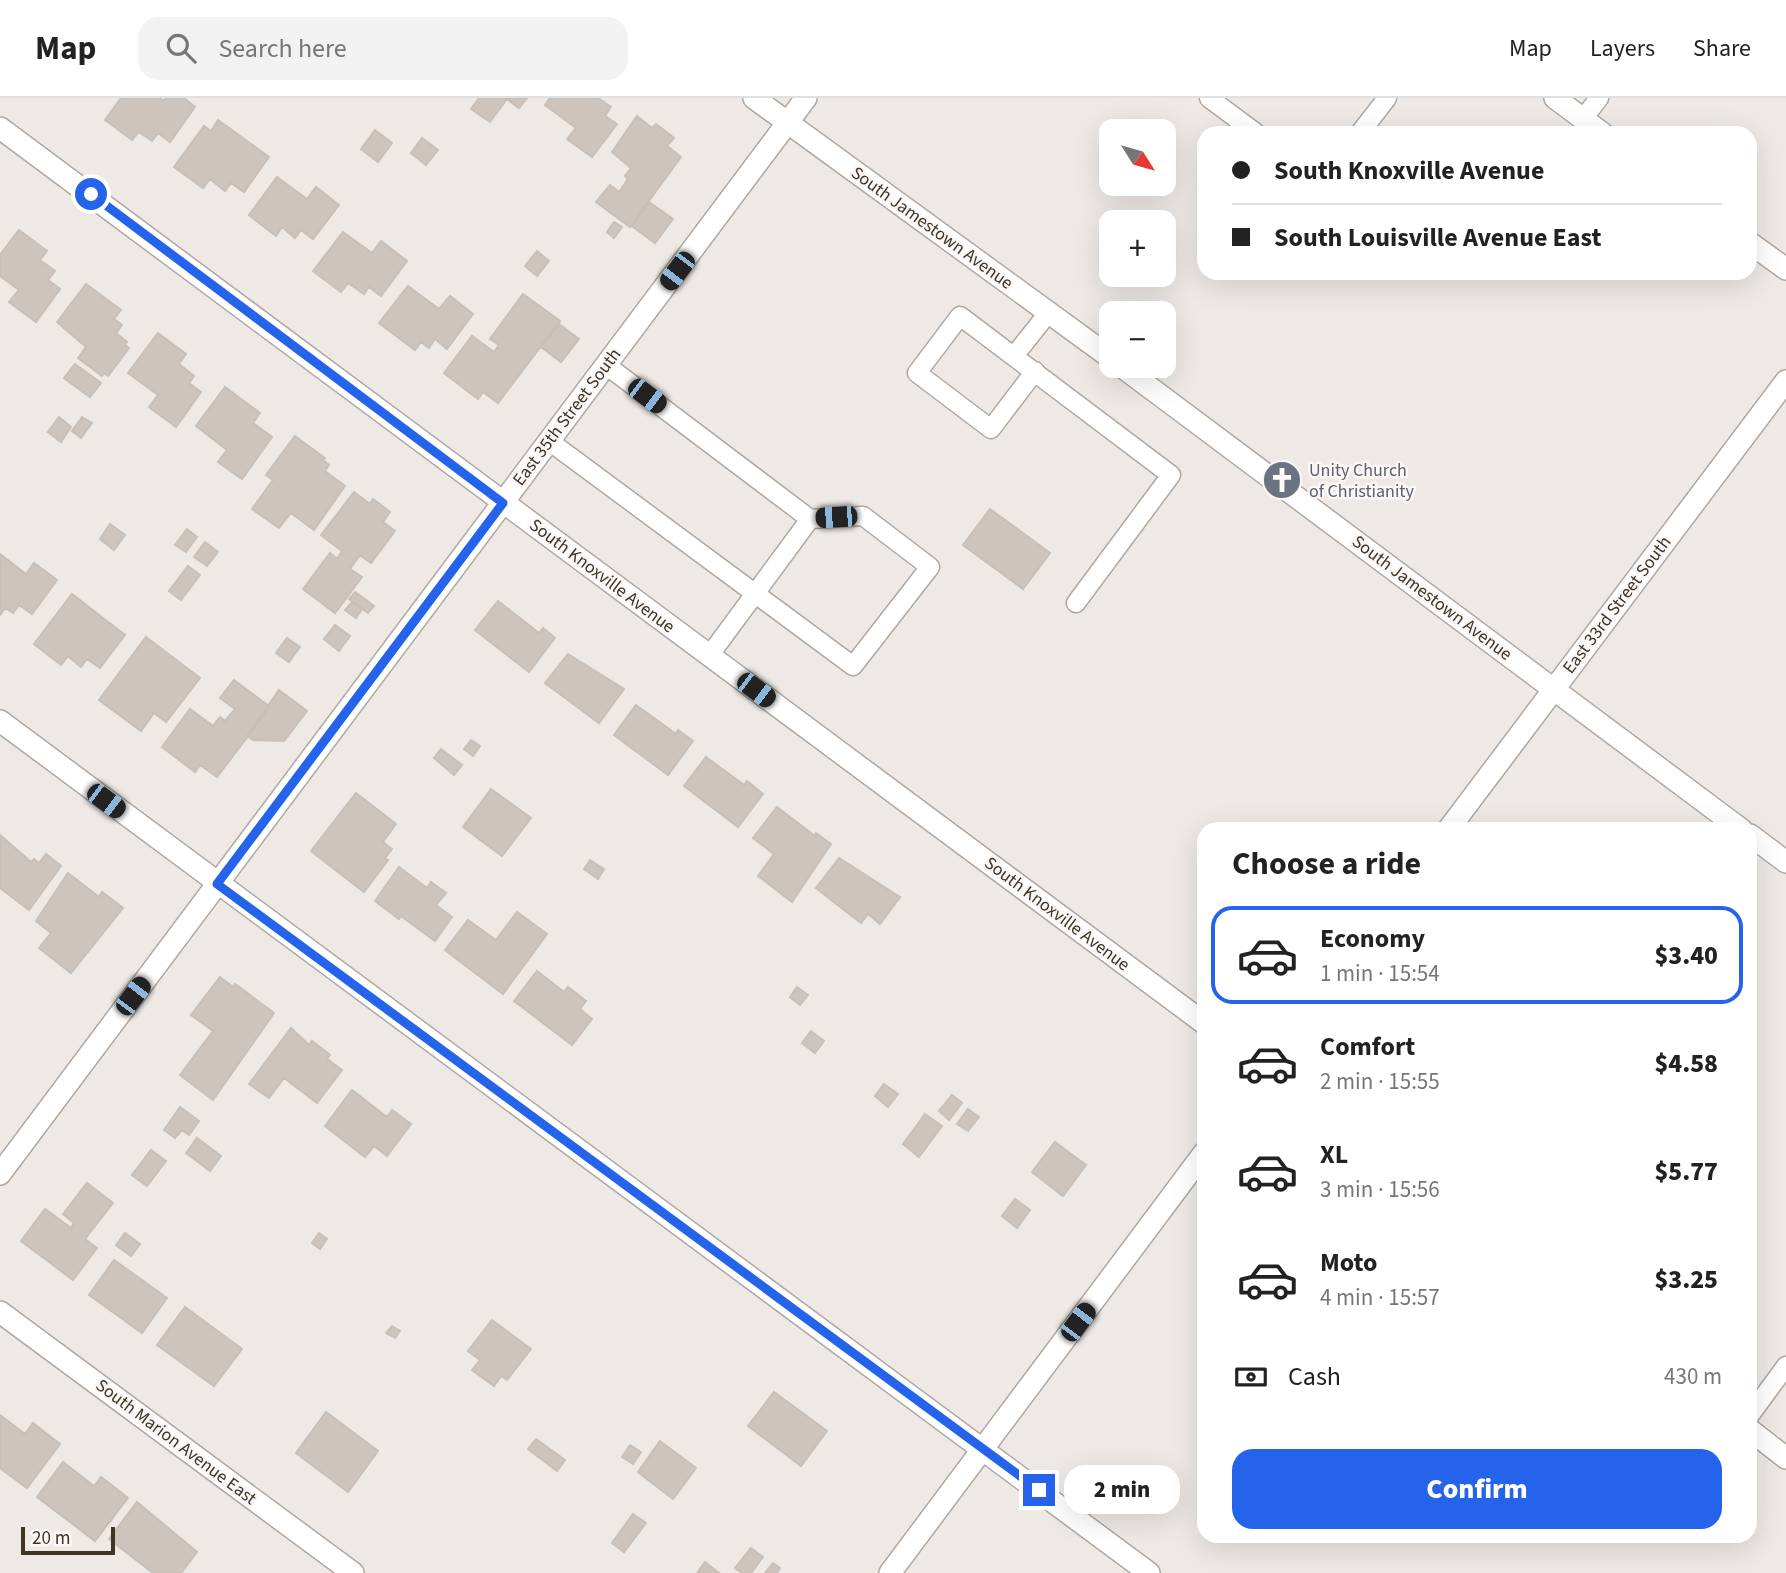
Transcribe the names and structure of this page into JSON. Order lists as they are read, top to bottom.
{
  "streets": {
    "street": [
      "South Jamestown Avenue",
      "East 35th Street South",
      "South Knoxville Avenue",
      "East 33rd Street South",
      "South Marion Avenue East"
    ]
  },
  "crossings": [
    ["South Jamestown Avenue", "East 35th Street South"],
    ["South Jamestown Avenue", "East 33rd Street South"],
    ["East 35th Street South", "South Knoxville Avenue"]
  ],
  "places": {
    "church": ["Unity Church of Christianity"]
  },
  "scale_bar": "20 m",
  "north": "bottom right",
  "page": {
    "header": "Map",
    "search": "Search here",
    "nav": ["Map", "Layers", "Share"],
    "map_buttons": ["+", "−"],
    "banner": ["South Knoxville Avenue", "South Louisville Avenue East"],
    "heading": "Choose a ride",
    "list": [
      {
        "name": "Economy",
        "note": "1 min · 15:54",
        "value": "$3.40"
      },
      {
        "name": "Comfort",
        "note": "2 min · 15:55",
        "value": "$4.58"
      },
      {
        "name": "XL",
        "note": "3 min · 15:56",
        "value": "$5.77"
      },
      {
        "name": "Moto",
        "note": "4 min · 15:57",
        "value": "$3.25"
      }
    ],
    "pay": ["Cash", "430 m"],
    "buttons": "Confirm",
    "bubble": "2 min",
    "scale": "20 m"
  }
}
